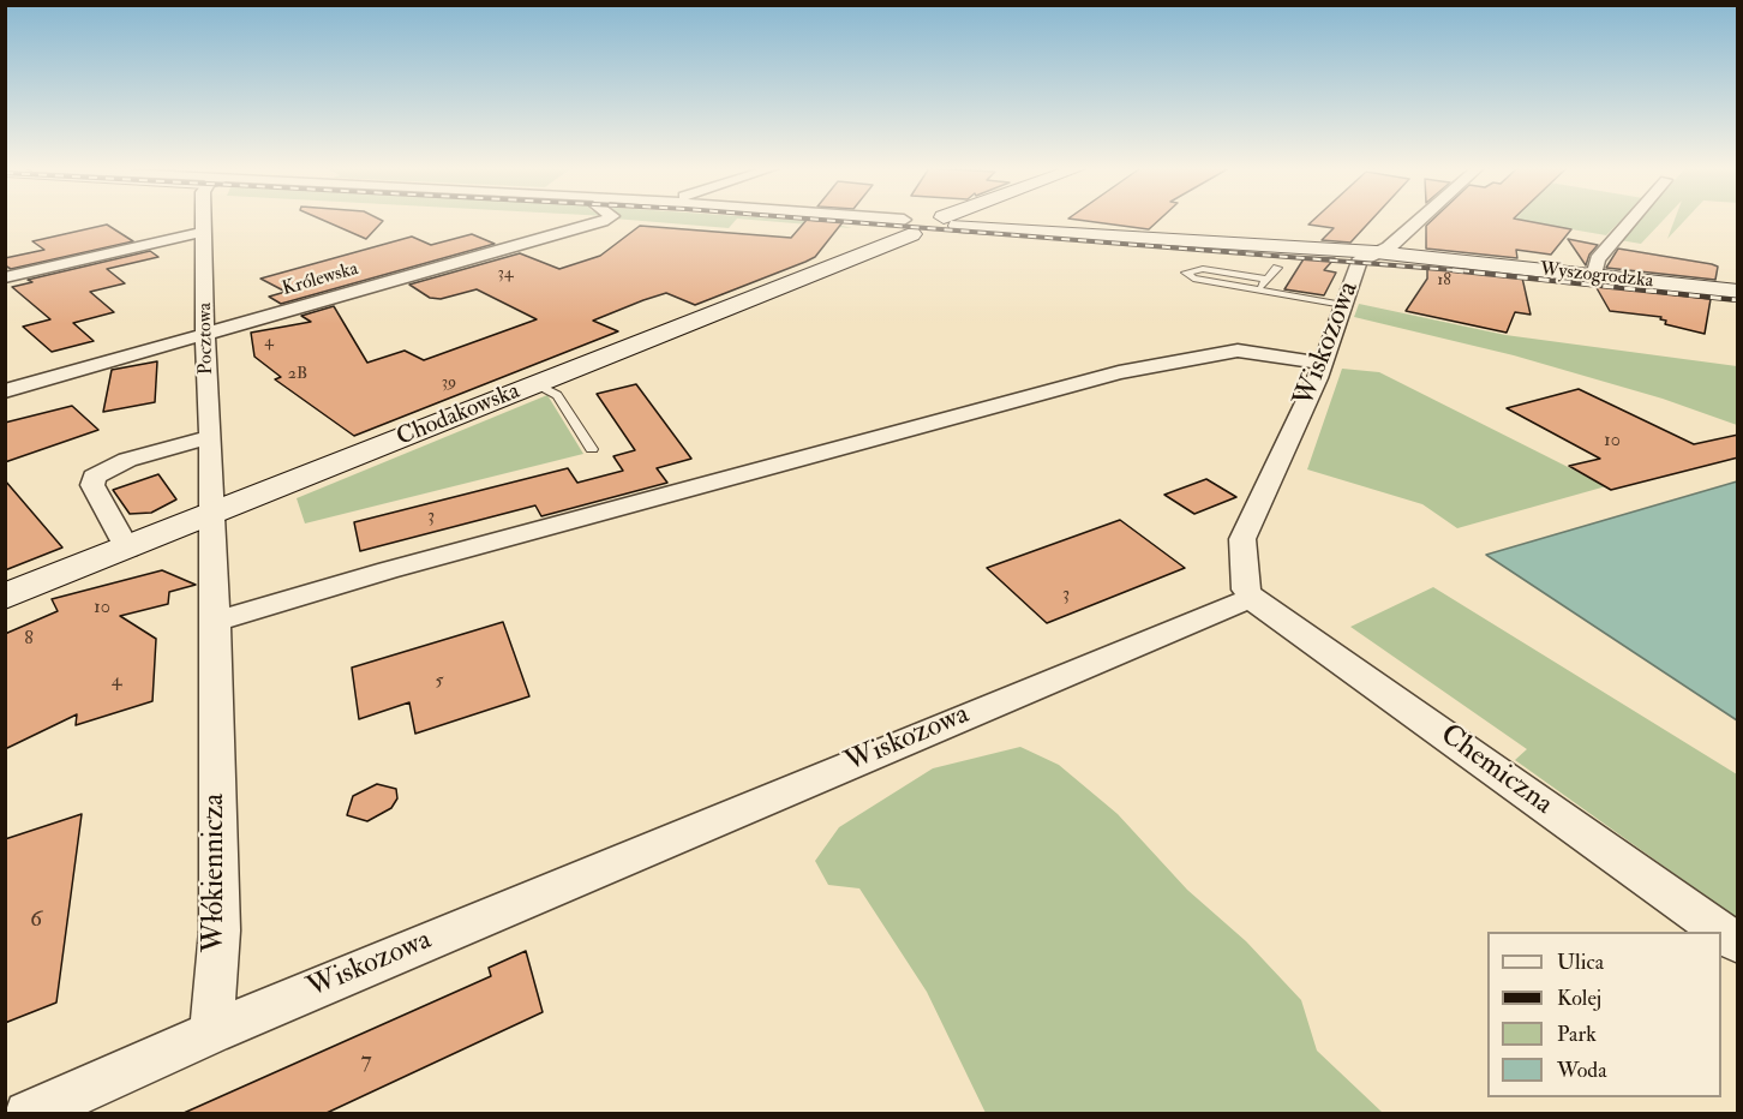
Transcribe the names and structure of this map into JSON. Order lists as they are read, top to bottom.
{
  "streets": {
    "main road": ["Wyszogrodzka", "Chodakowska"],
    "street": [
      "Królewska",
      "Pocztowa",
      "Wiskozowa",
      "Chemiczna",
      "Włókiennicza"
    ]
  },
  "crossings": [
    ["Wyszogrodzka", "Wiskozowa"],
    ["Wyszogrodzka", "Chodakowska"],
    ["Królewska", "Pocztowa"],
    ["Pocztowa", "Chodakowska"],
    ["Pocztowa", "Włókiennicza"],
    ["Wiskozowa", "Chemiczna"],
    ["Wiskozowa", "Włókiennicza"],
    ["Chodakowska", "Włókiennicza"]
  ],
  "house_numbers": [
    "34",
    "18",
    "4",
    "2B",
    "39",
    "10",
    "3",
    "3",
    "10",
    "8",
    "4",
    "5",
    "6",
    "7"
  ],
  "legend": [
    "Ulica",
    "Kolej",
    "Park",
    "Woda"
  ]
}
